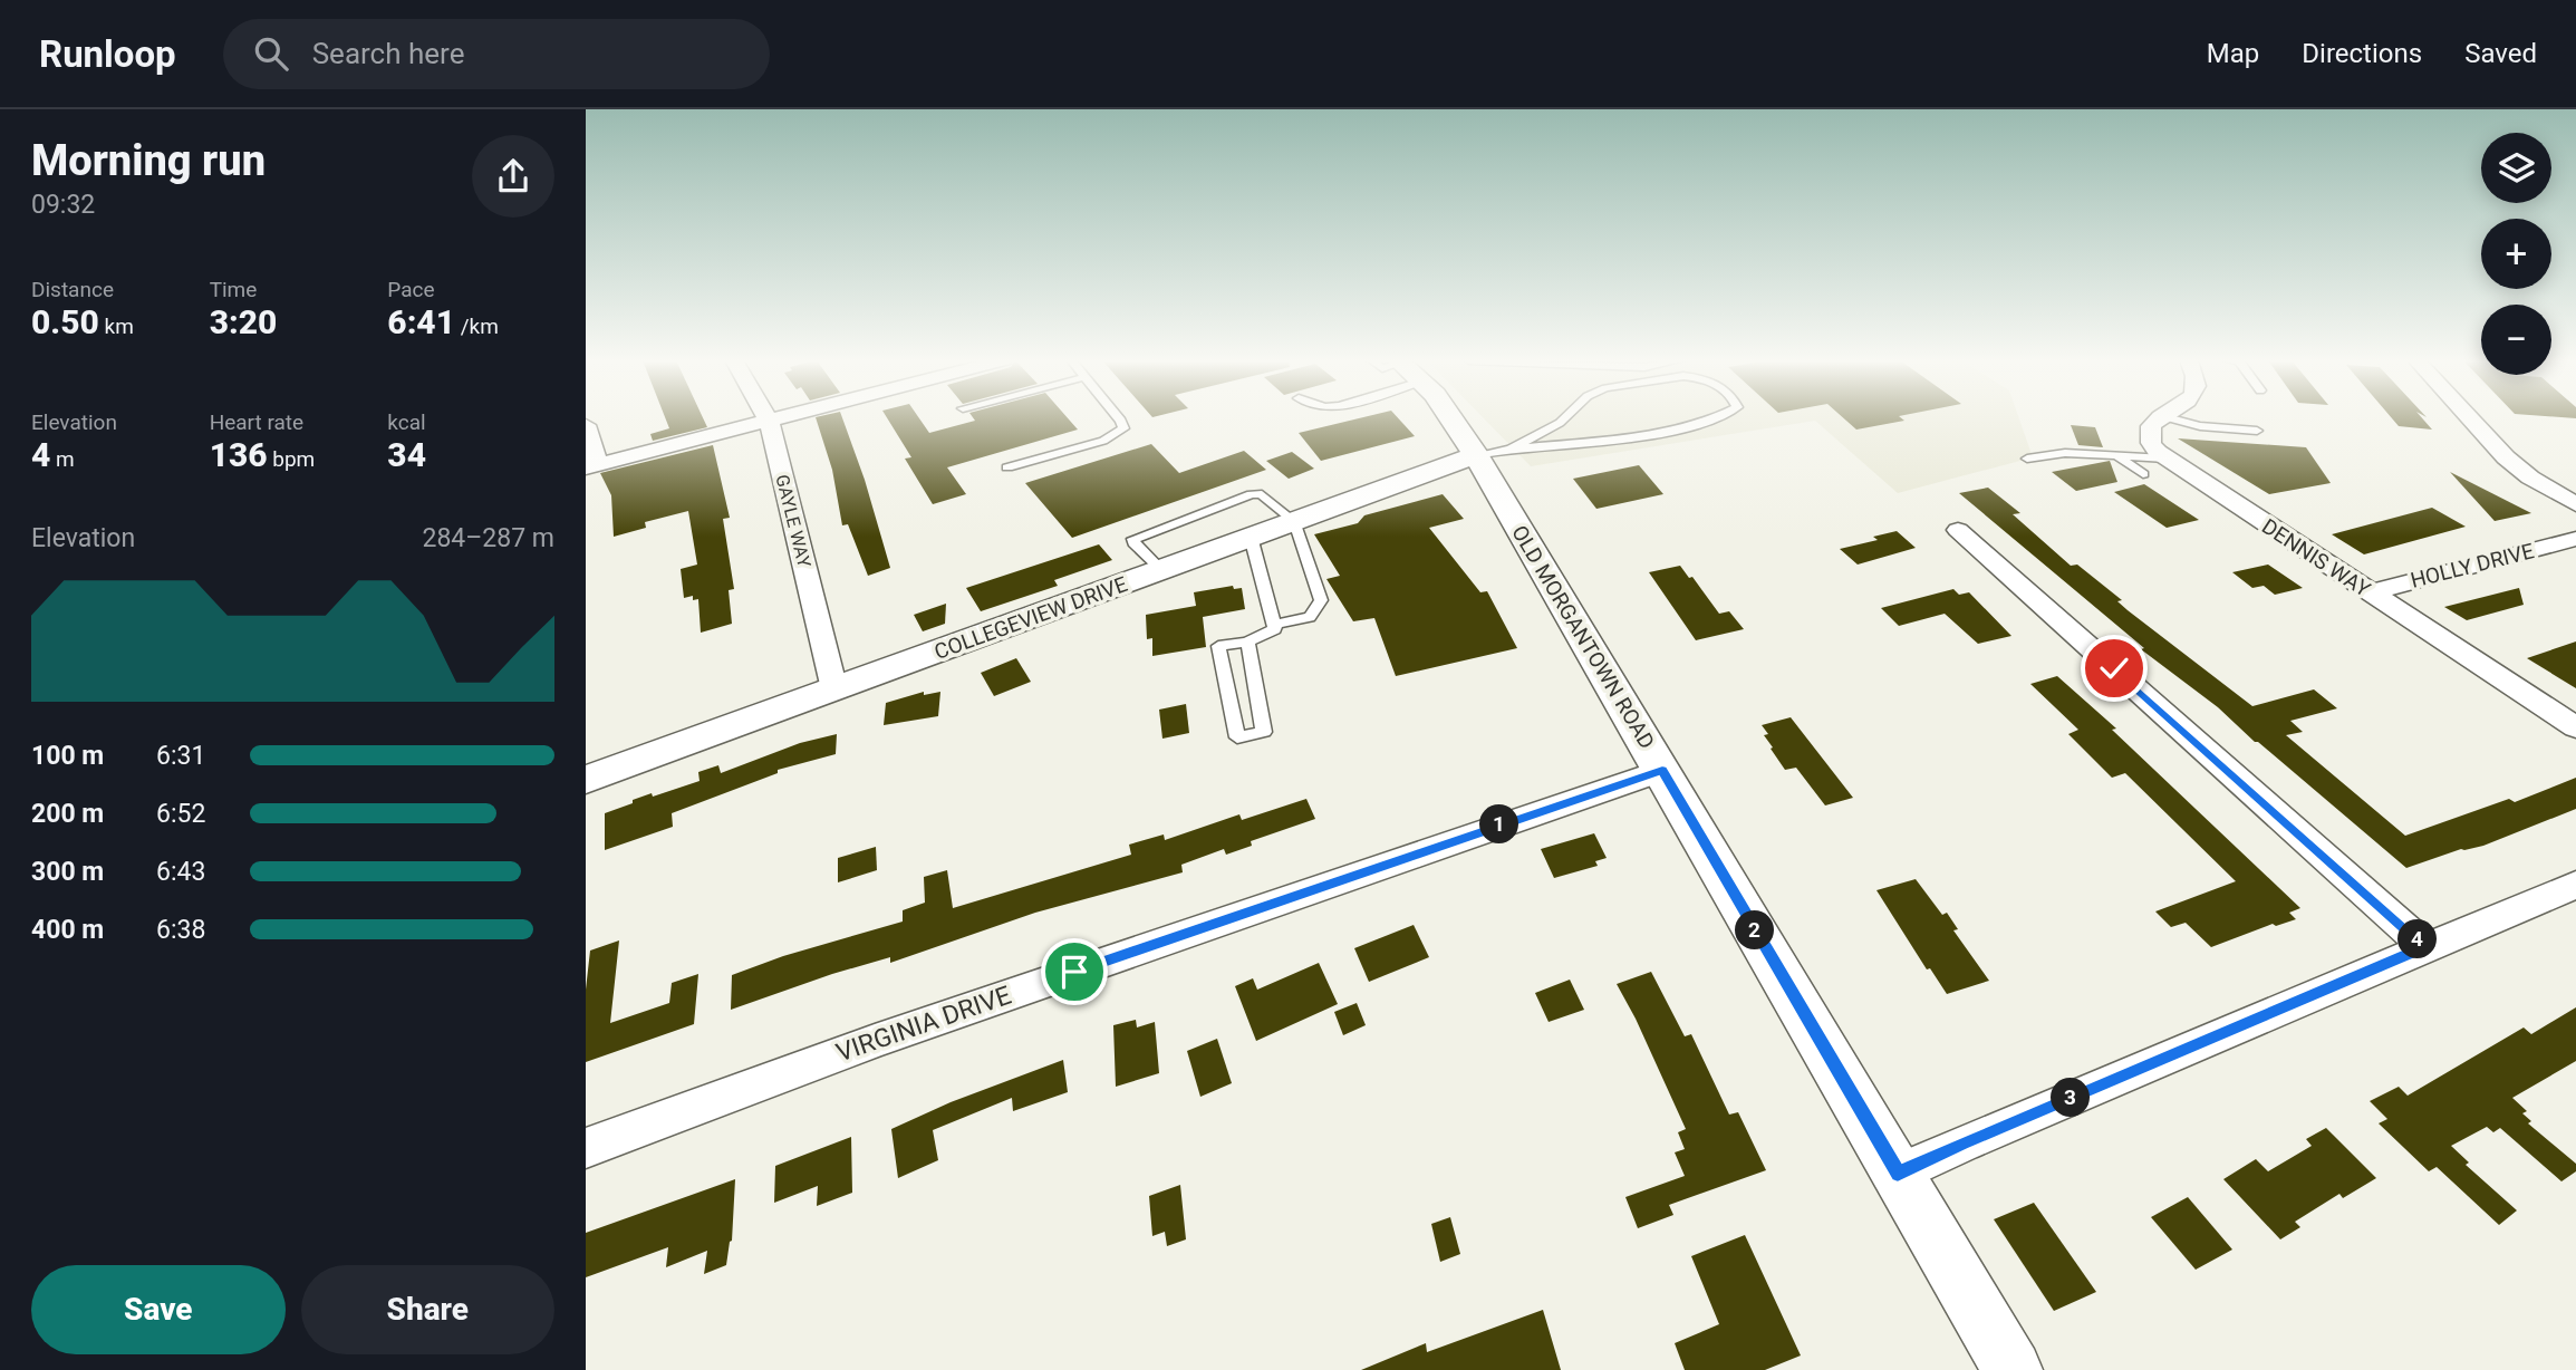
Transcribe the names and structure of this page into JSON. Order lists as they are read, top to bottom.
{
  "streets": {
    "street": [
      "GAYLE WAY",
      "DENNIS WAY",
      "HOLLY DRIVE",
      "COLLEGEVIEW DRIVE",
      "OLD MORGANTOWN ROAD",
      "VIRGINIA DRIVE"
    ]
  },
  "crossings": [
    ["GAYLE WAY", "COLLEGEVIEW DRIVE"],
    ["DENNIS WAY", "HOLLY DRIVE"],
    ["COLLEGEVIEW DRIVE", "OLD MORGANTOWN ROAD"],
    ["OLD MORGANTOWN ROAD", "VIRGINIA DRIVE"]
  ],
  "page": {
    "header": "Runloop",
    "search": "Search here",
    "nav": ["Map", "Directions", "Saved"],
    "heading": ["Morning run", "09:32"],
    "map_buttons": ["+", "−"],
    "stats": [
      ["Distance", "0.50 km"],
      ["Time", "3:20"],
      ["Pace", "6:41 /km"],
      ["Elevation", "4 m"],
      ["Heart rate", "136 bpm"],
      ["kcal", "34"]
    ],
    "chart": ["Elevation", "284–287 m"],
    "list": [
      {
        "name": "100 m",
        "note": "6:31"
      },
      {
        "name": "200 m",
        "note": "6:52"
      },
      {
        "name": "300 m",
        "note": "6:43"
      },
      {
        "name": "400 m",
        "note": "6:38"
      }
    ],
    "pins": [
      "1",
      "2",
      "4",
      "3"
    ],
    "buttons": ["Save", "Share"]
  }
}
